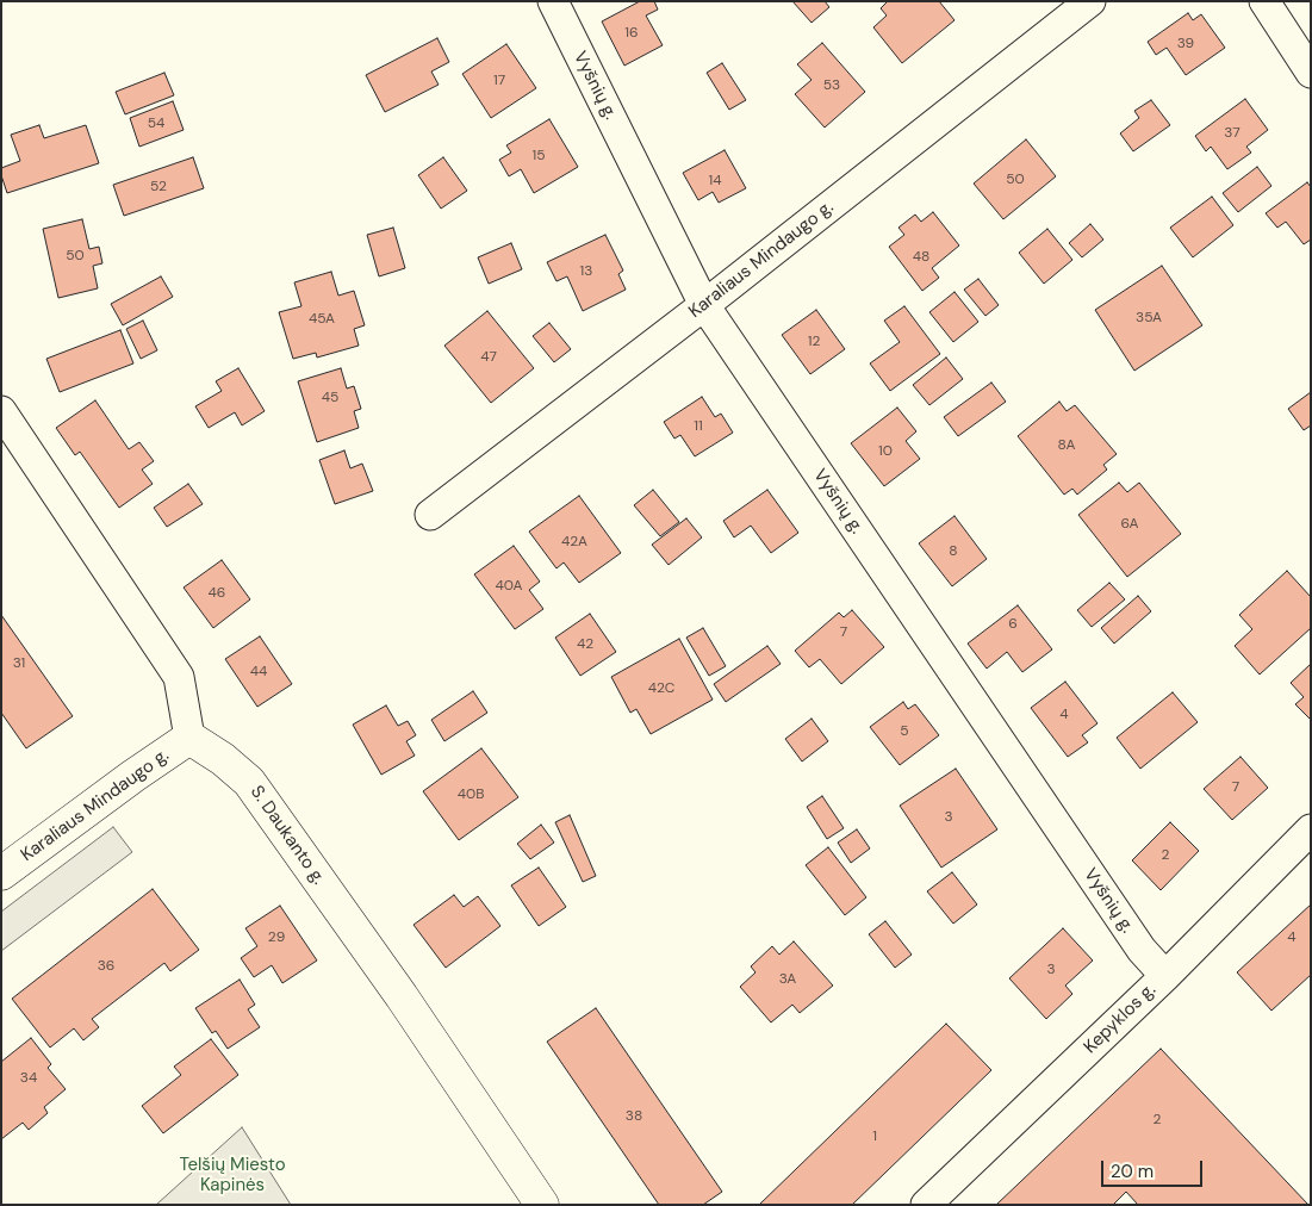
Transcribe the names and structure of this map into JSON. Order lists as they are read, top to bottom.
{
  "streets": {
    "main road": ["Karaliaus Mindaugo g.", "S. Daukanto g."],
    "street": ["Vyšnių g.", "Kepyklos g."]
  },
  "crossings": [
    ["Vyšnių g.", "Karaliaus Mindaugo g."],
    ["Vyšnių g.", "Kepyklos g."],
    ["Karaliaus Mindaugo g.", "S. Daukanto g."]
  ],
  "parks": ["Telšių Miesto Kapinės"],
  "house_numbers": [
    "16",
    "39",
    "17",
    "53",
    "54",
    "37",
    "15",
    "50",
    "14",
    "52",
    "50",
    "48",
    "13",
    "35A",
    "45A",
    "12",
    "47",
    "45",
    "11",
    "8A",
    "10",
    "6A",
    "42A",
    "8",
    "40A",
    "46",
    "6",
    "7",
    "42",
    "31",
    "44",
    "42C",
    "4",
    "5",
    "7",
    "40B",
    "3",
    "2",
    "29",
    "4",
    "36",
    "3",
    "3A",
    "34",
    "38",
    "2",
    "1"
  ],
  "scale_bar": "20 m"
}
